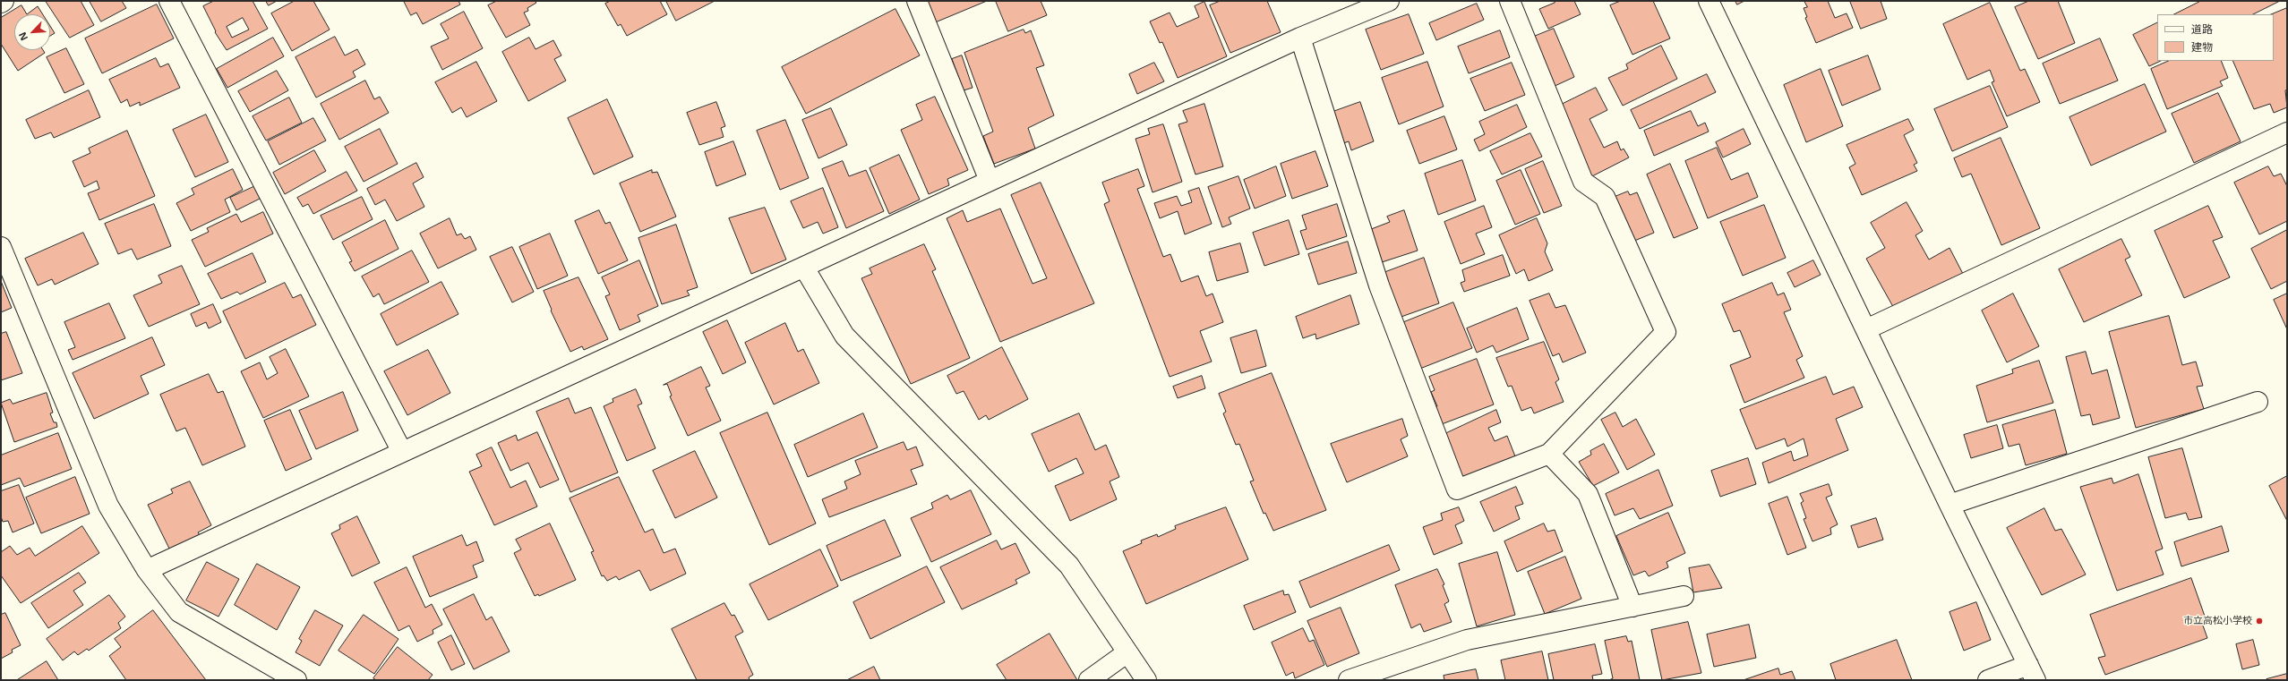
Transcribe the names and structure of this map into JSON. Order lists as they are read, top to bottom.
{
  "places": ["市立高松小学校"],
  "legend": ["道路", "建物"],
  "north": "bottom left"
}
